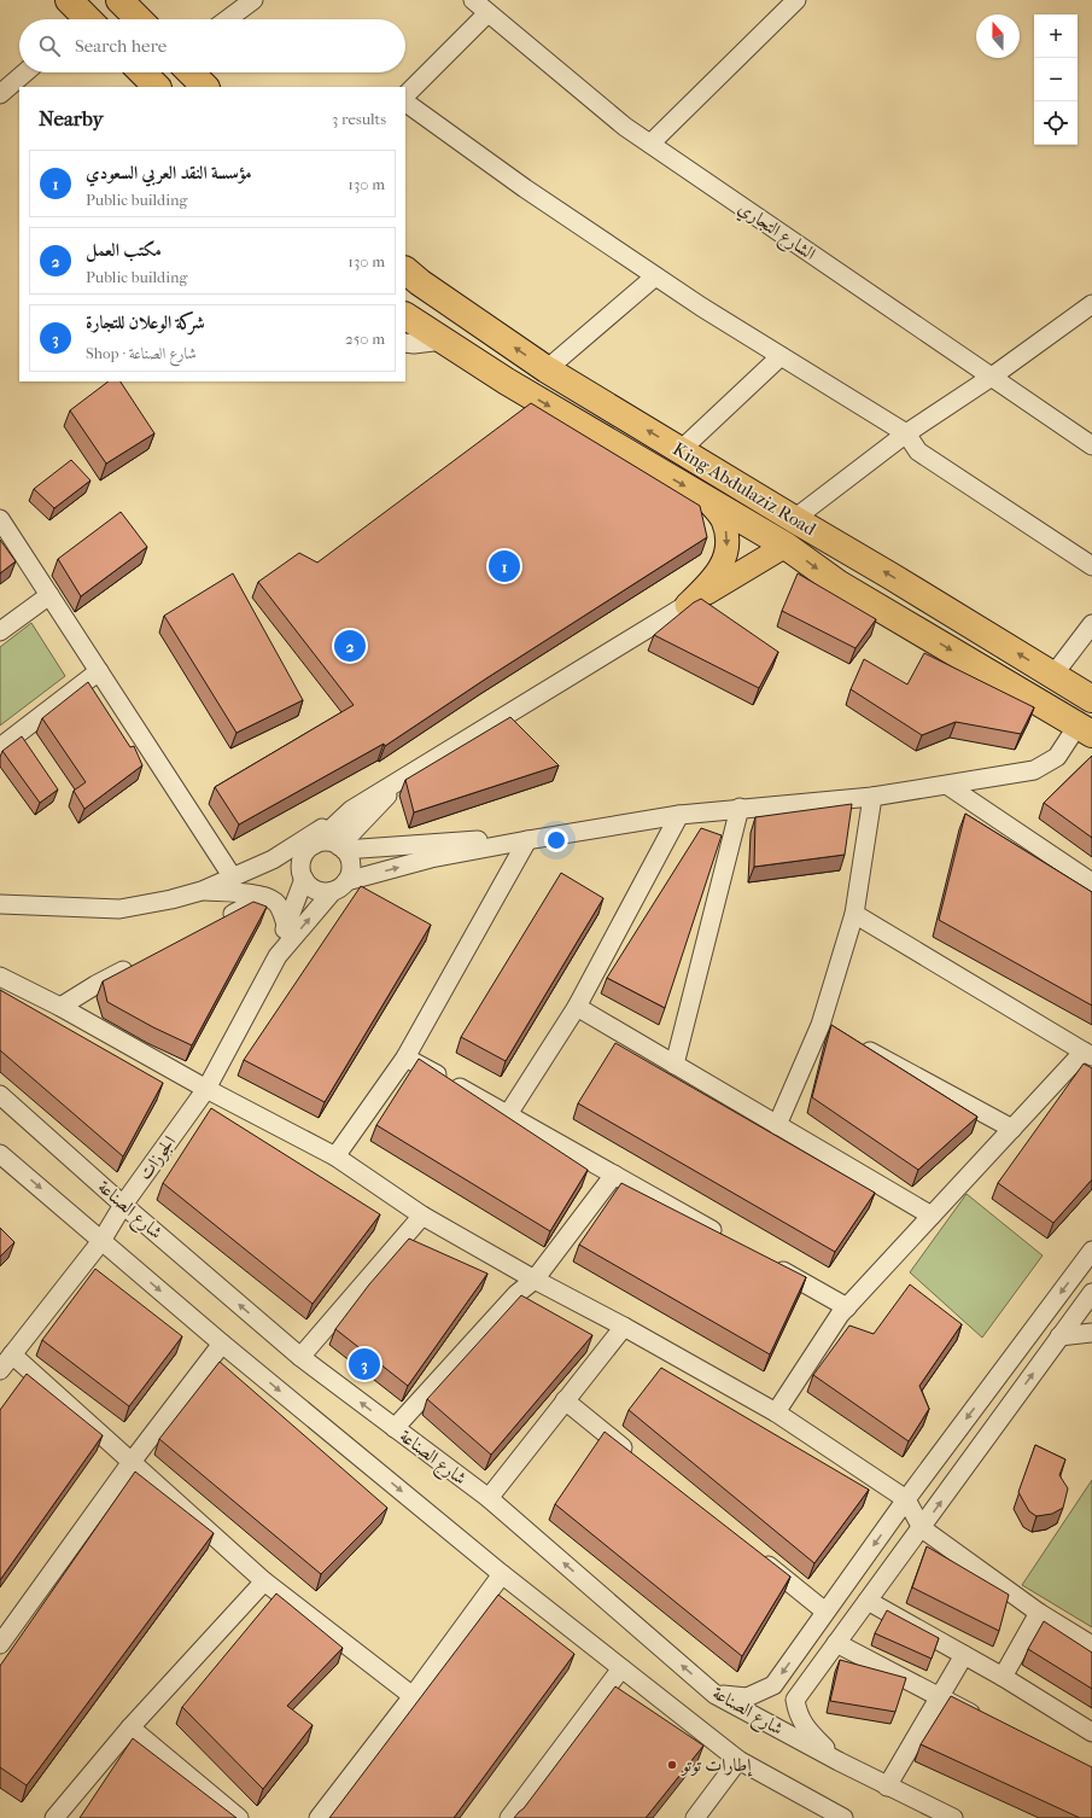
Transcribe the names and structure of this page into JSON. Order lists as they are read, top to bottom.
{
  "streets": {
    "highway": ["King Abdulaziz Road"],
    "street": ["الشارع التجاري", "الجوزات", "شارع الصناعة"]
  },
  "crossings": [
    ["الجوزات", "شارع الصناعة"]
  ],
  "places": ["إطارات توتو"],
  "north": "top",
  "page": {
    "map_buttons": ["+", "−"],
    "search": "Search here",
    "heading": ["Nearby", "3 results"],
    "list": [
      {
        "mark": "1",
        "name": "مؤسسة النقد العربي السعودي",
        "note": "Public building",
        "value": "130 m"
      },
      {
        "mark": "2",
        "name": "مكتب العمل",
        "note": "Public building",
        "value": "130 m"
      },
      {
        "mark": "3",
        "name": "شركة الوعلان للتجارة",
        "note": "Shop · شارع الصناعة",
        "value": "250 m"
      }
    ],
    "pins": ["1", "2", "3"]
  }
}
